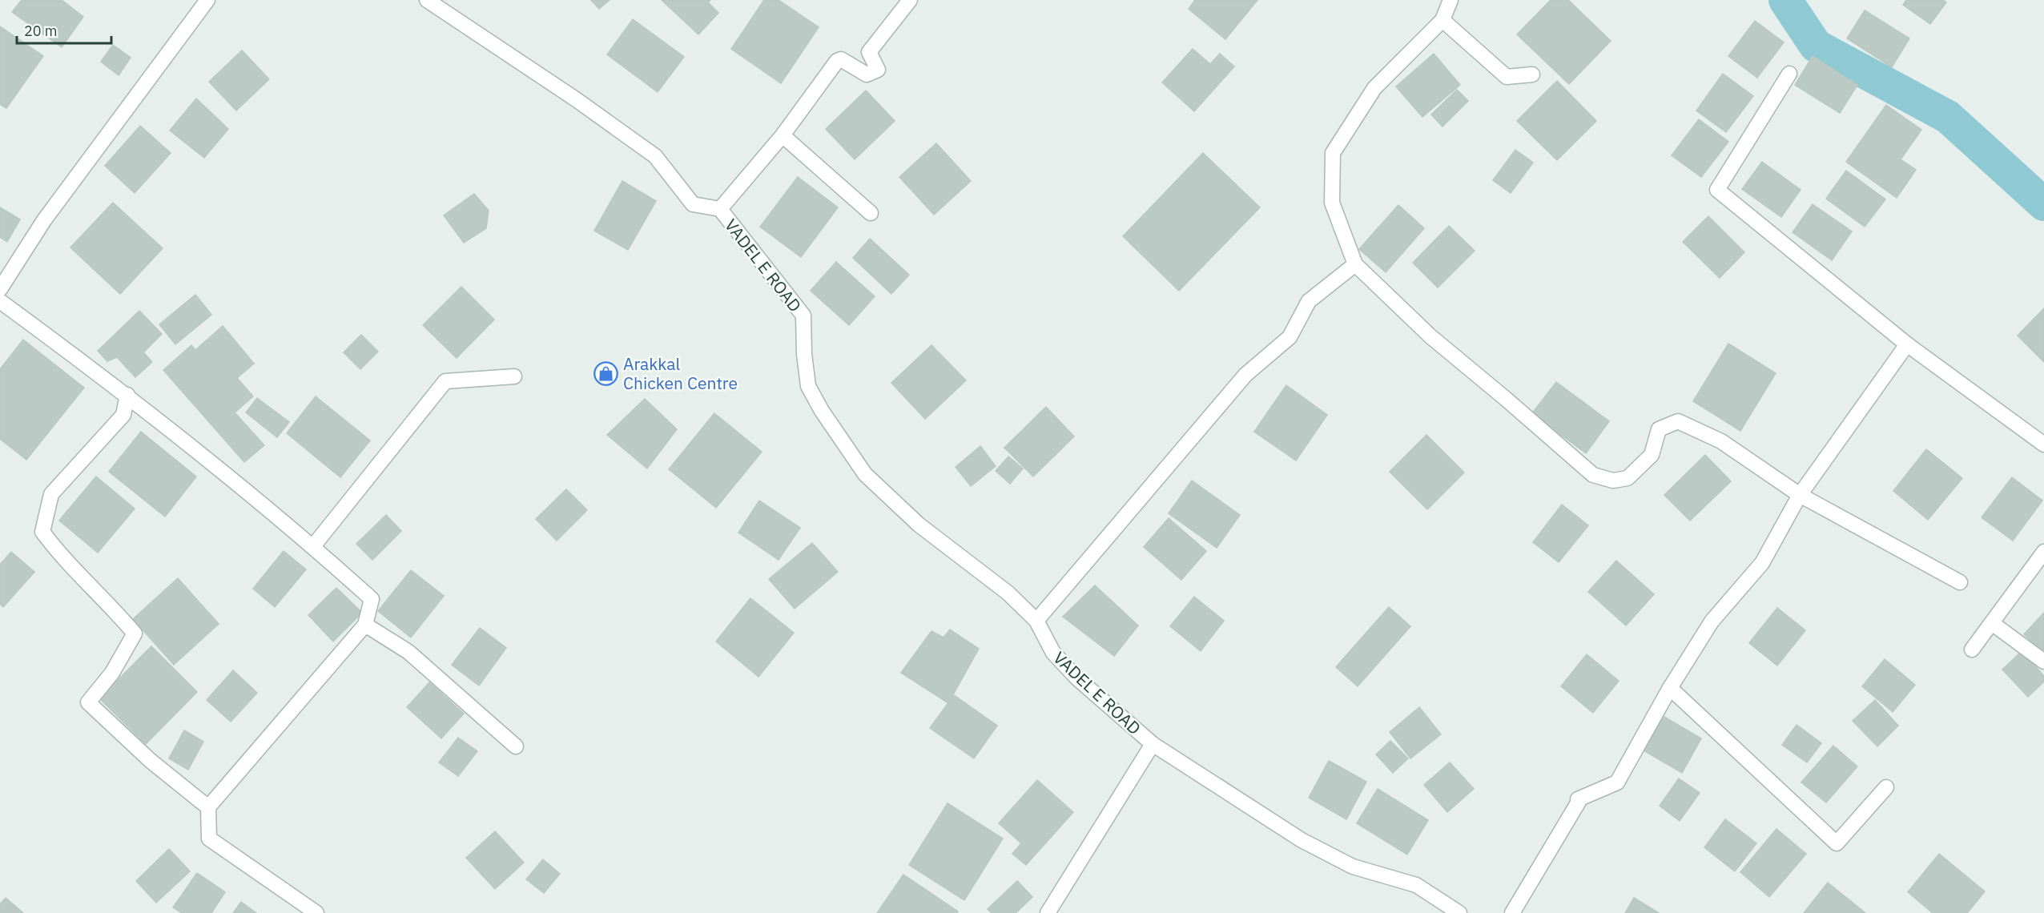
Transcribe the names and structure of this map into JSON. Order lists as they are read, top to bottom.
{
  "streets": {
    "street": ["VADEL E ROAD"]
  },
  "places": {
    "shop": ["Arakkal Chicken Centre"]
  },
  "scale_bar": "20 m"
}
